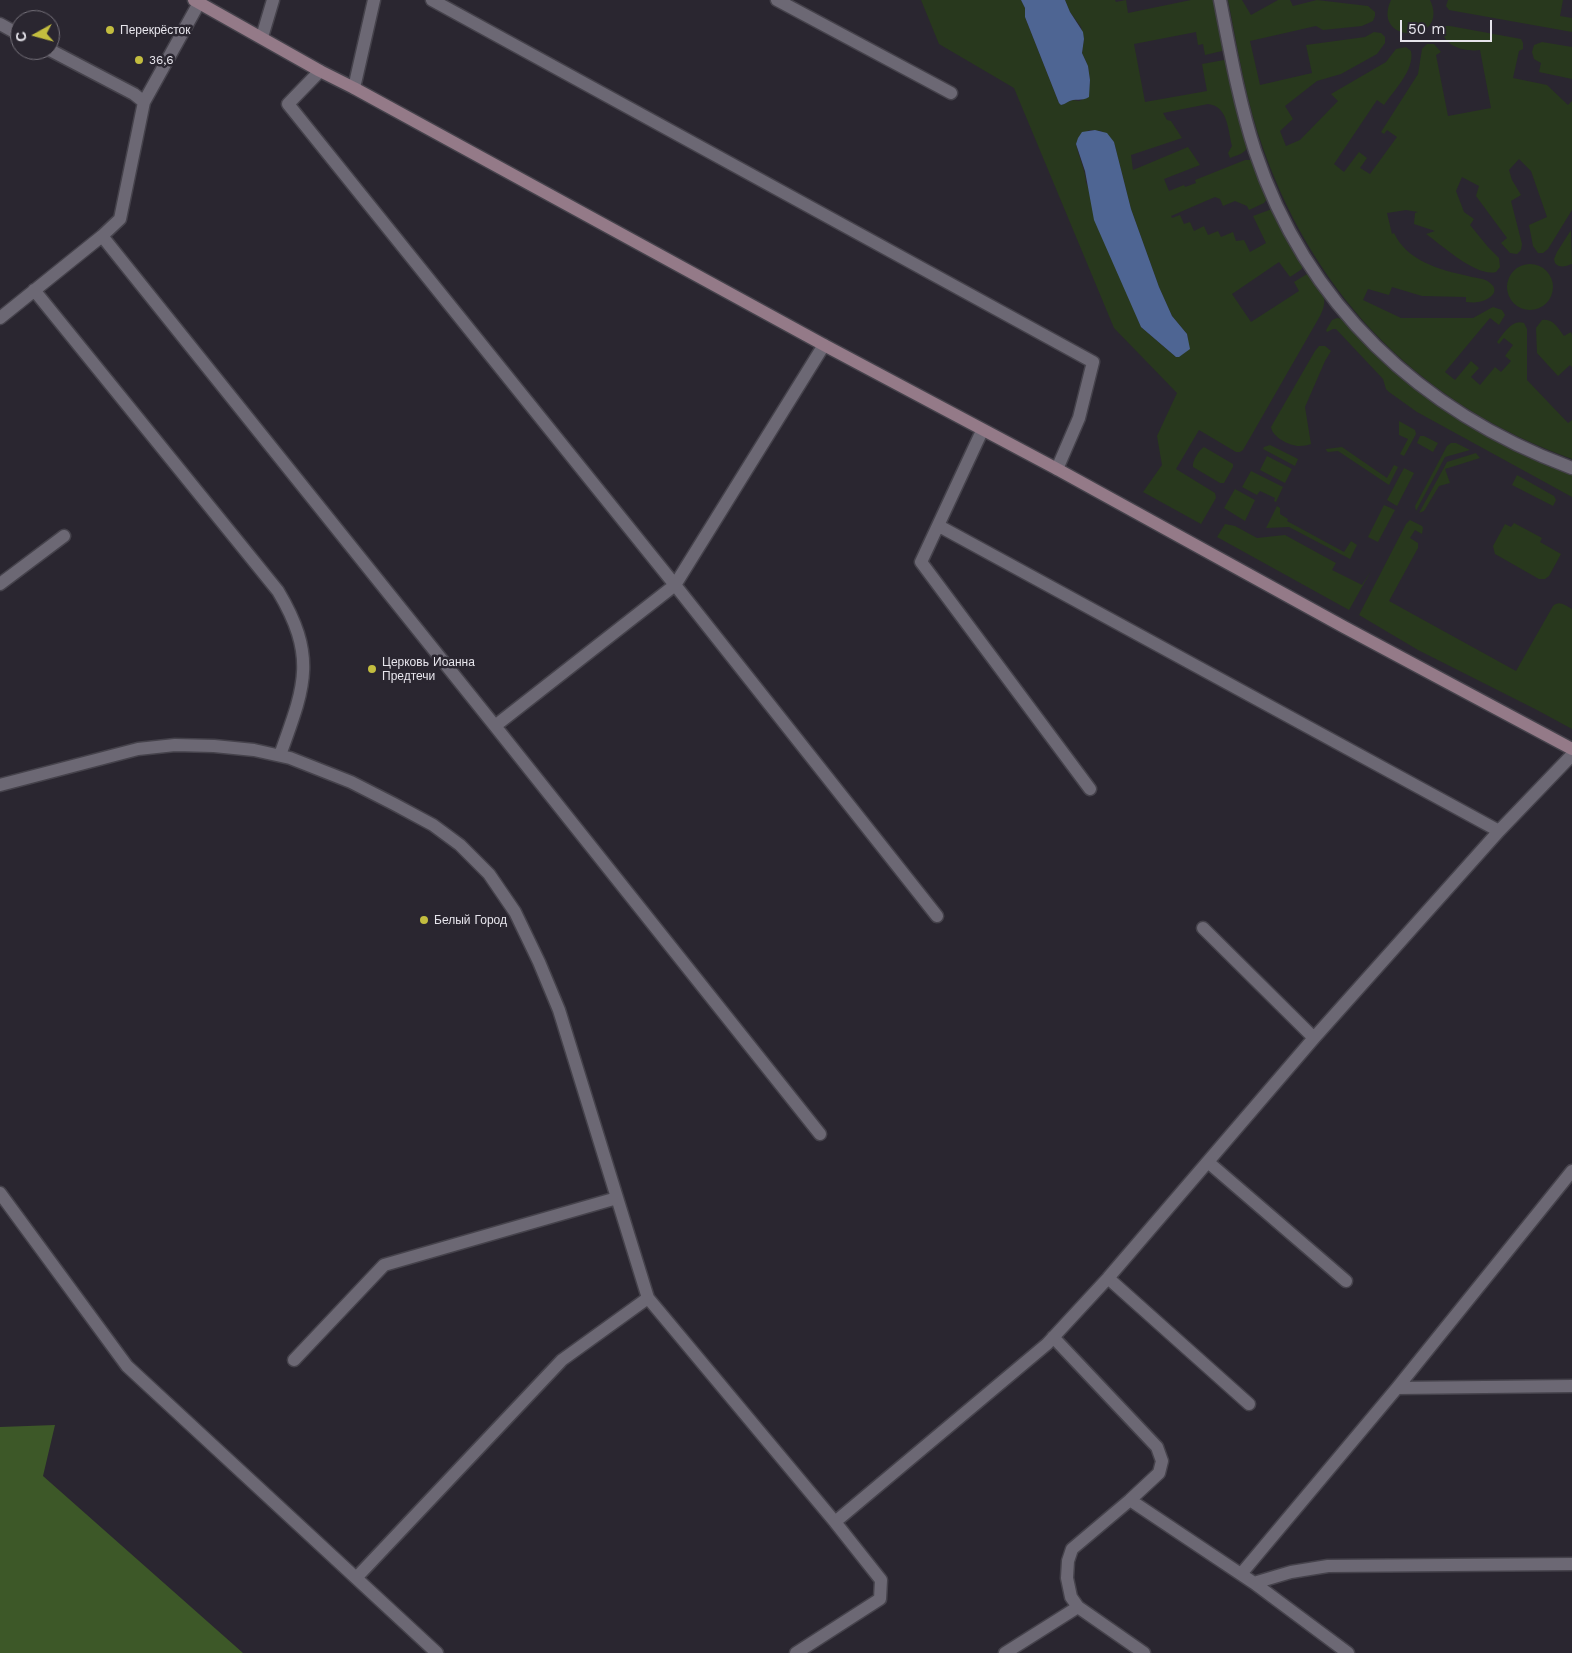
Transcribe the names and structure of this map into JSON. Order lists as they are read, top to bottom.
{
  "places": [
    "Перекрёсток",
    "36,6",
    "Церковь Иоанна Предтечи",
    "Белый Город"
  ],
  "scale_bar": "50 m",
  "north": "left"
}
